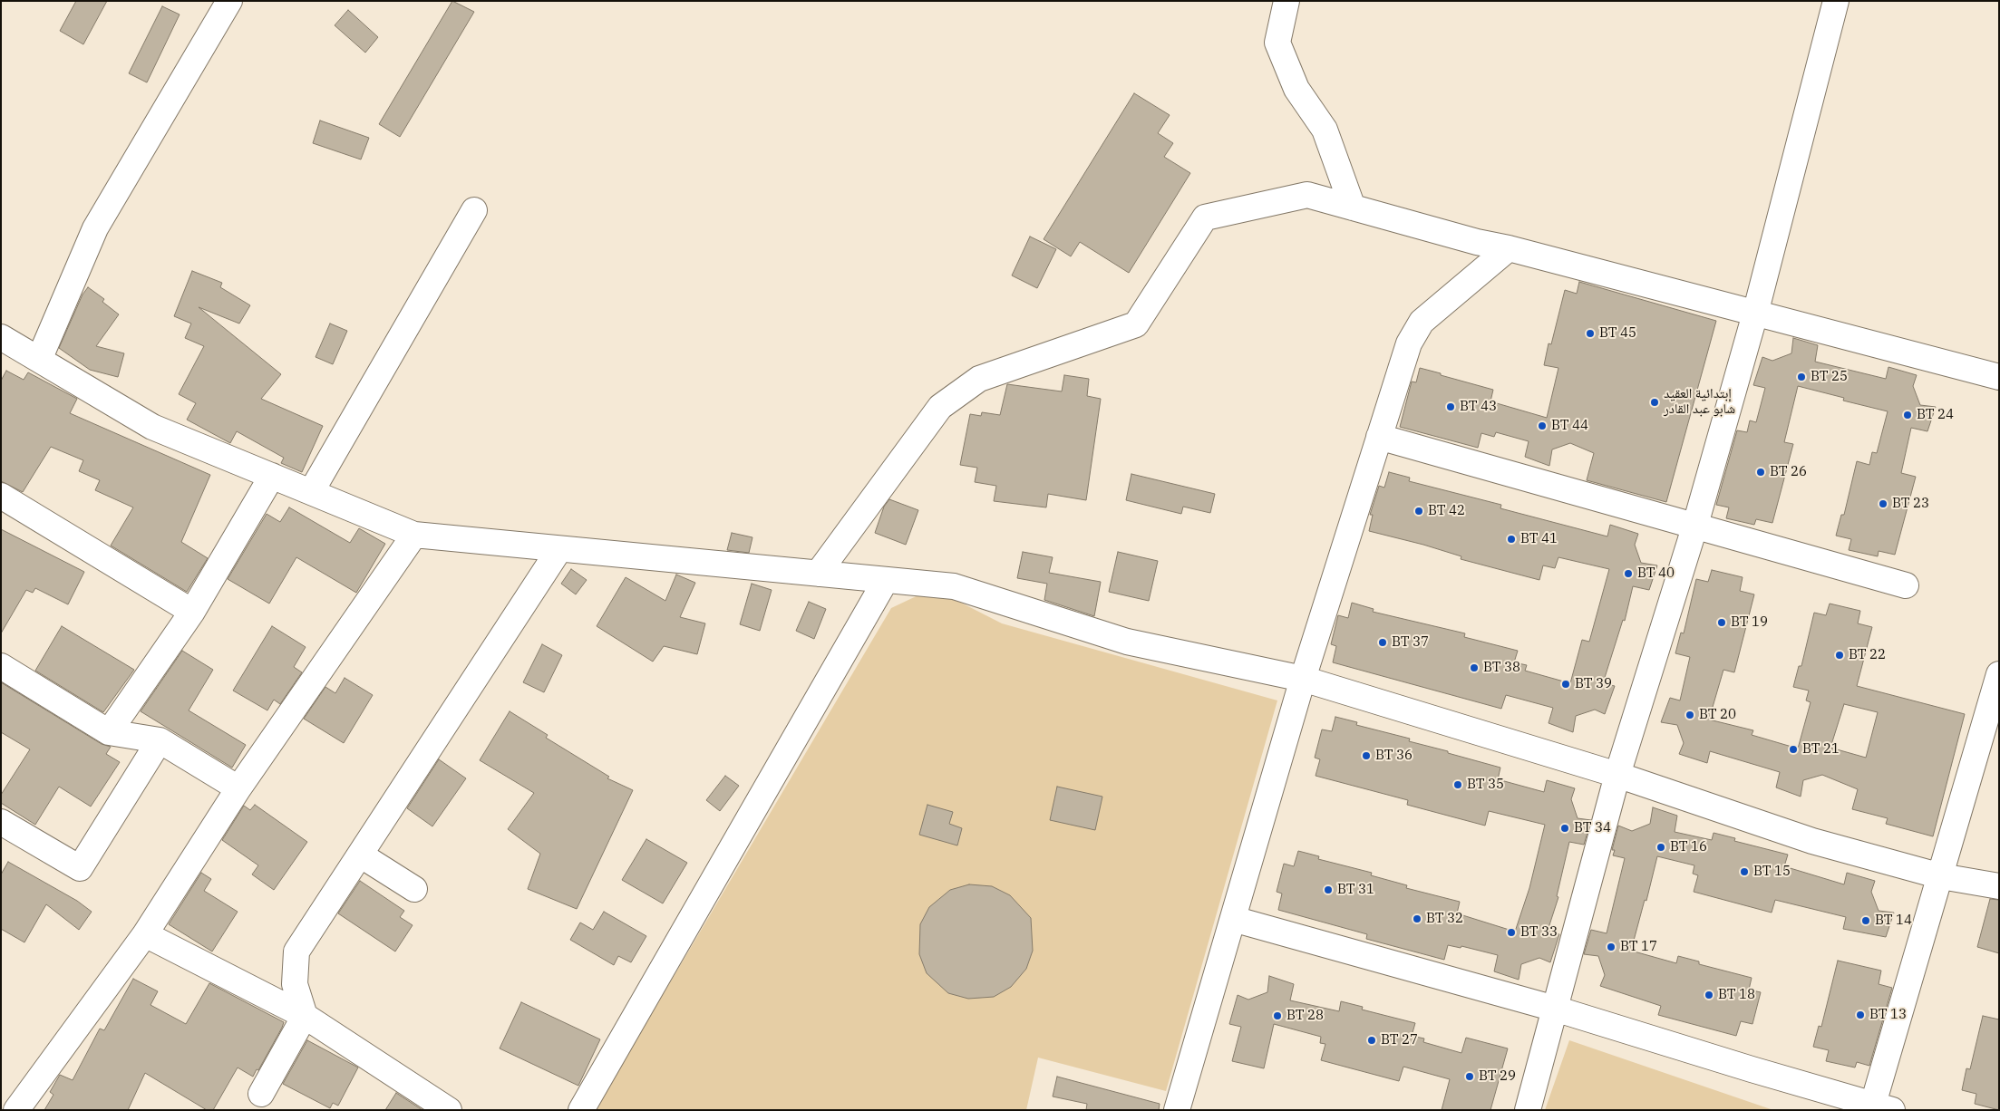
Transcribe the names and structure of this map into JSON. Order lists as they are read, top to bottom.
{
  "places": [
    "BT 45",
    "BT 25",
    "إبتدائية العقيد شابو عبد القادر",
    "BT 43",
    "BT 24",
    "BT 44",
    "BT 26",
    "BT 23",
    "BT 42",
    "BT 41",
    "BT 40",
    "BT 19",
    "BT 37",
    "BT 22",
    "BT 38",
    "BT 39",
    "BT 20",
    "BT 21",
    "BT 36",
    "BT 35",
    "BT 34",
    "BT 16",
    "BT 15",
    "BT 31",
    "BT 32",
    "BT 14",
    "BT 33",
    "BT 17",
    "BT 18",
    "BT 13",
    "BT 28",
    "BT 27",
    "BT 29"
  ]
}
